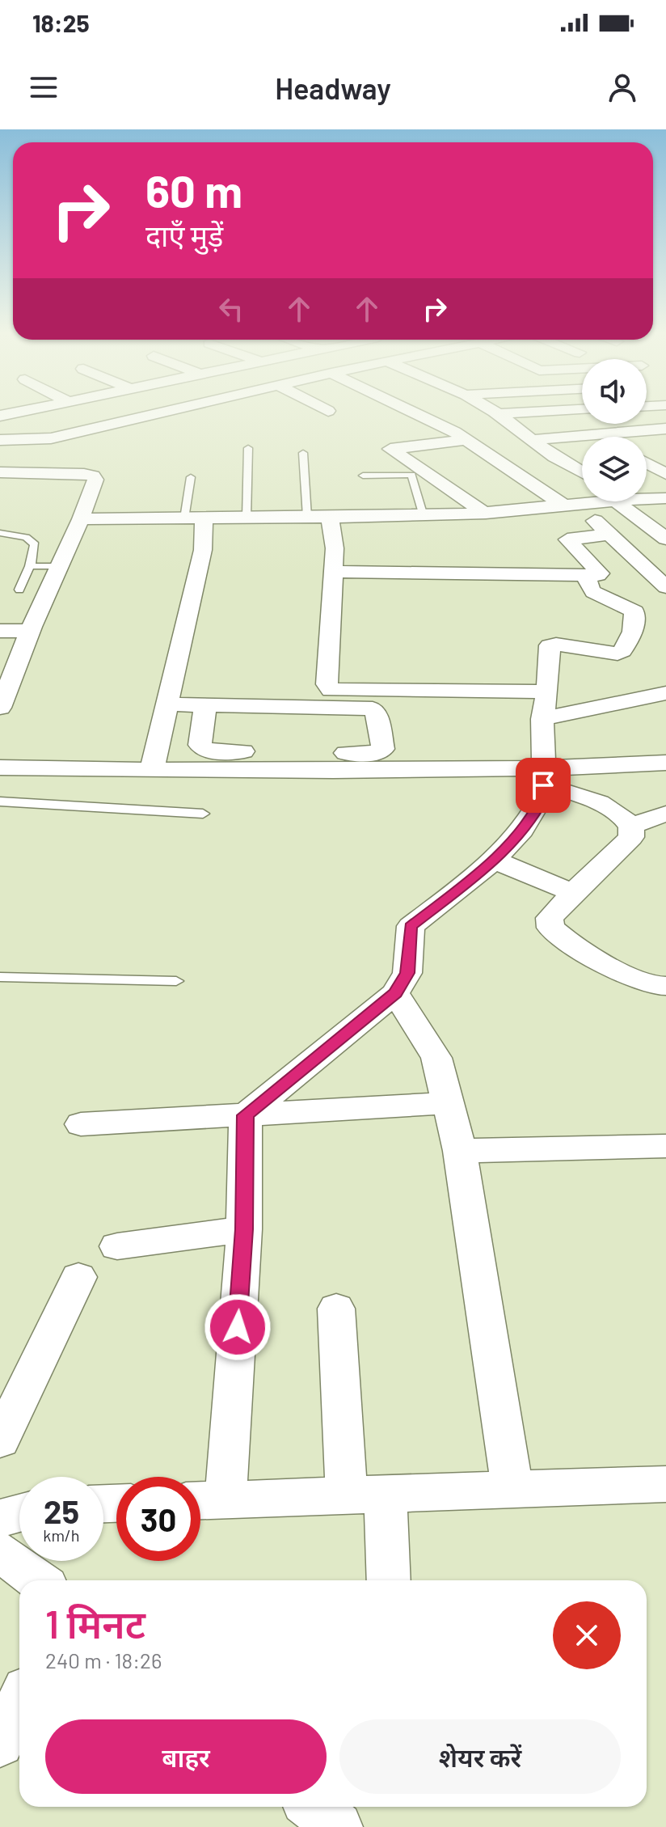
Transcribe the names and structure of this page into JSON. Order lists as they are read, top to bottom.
{
  "page": {
    "status": "18:25",
    "header": "Headway",
    "turn": ["60 m", "दाएँ मुड़ें"],
    "speed": "25 km/h",
    "limit": "30",
    "heading": ["1 मिनट", "240 m · 18:26"],
    "buttons": ["बाहर", "शेयर करें"]
  }
}
